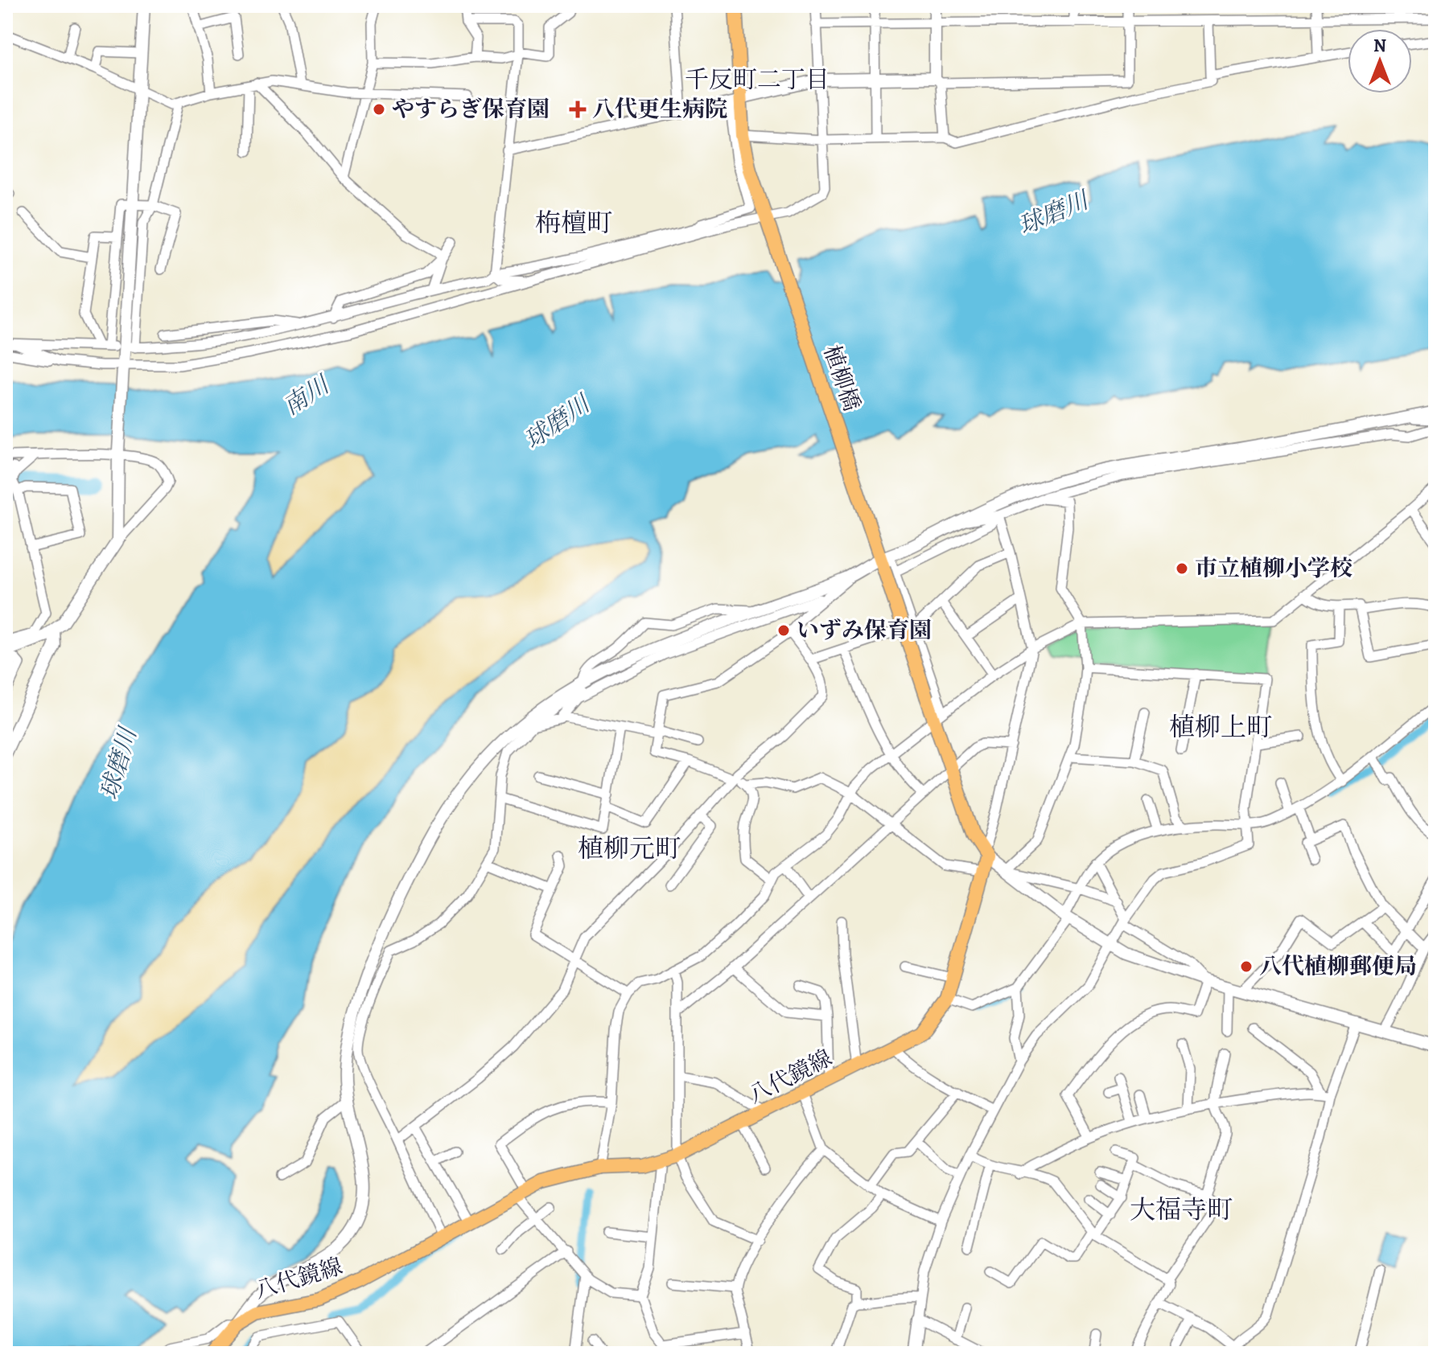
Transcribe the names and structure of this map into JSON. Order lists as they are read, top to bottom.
{
  "streets": {
    "main road": ["植柳橋", "八代鏡線"]
  },
  "districts": [
    "千反町二丁目",
    "栴檀町",
    "植柳上町",
    "植柳元町",
    "大福寺町"
  ],
  "water": ["球磨川", "南川"],
  "places": {
    "other": [
      "やすらぎ保育園",
      "市立植柳小学校",
      "いずみ保育園",
      "八代植柳郵便局"
    ],
    "health": ["八代更生病院"]
  },
  "north": "top"
}
